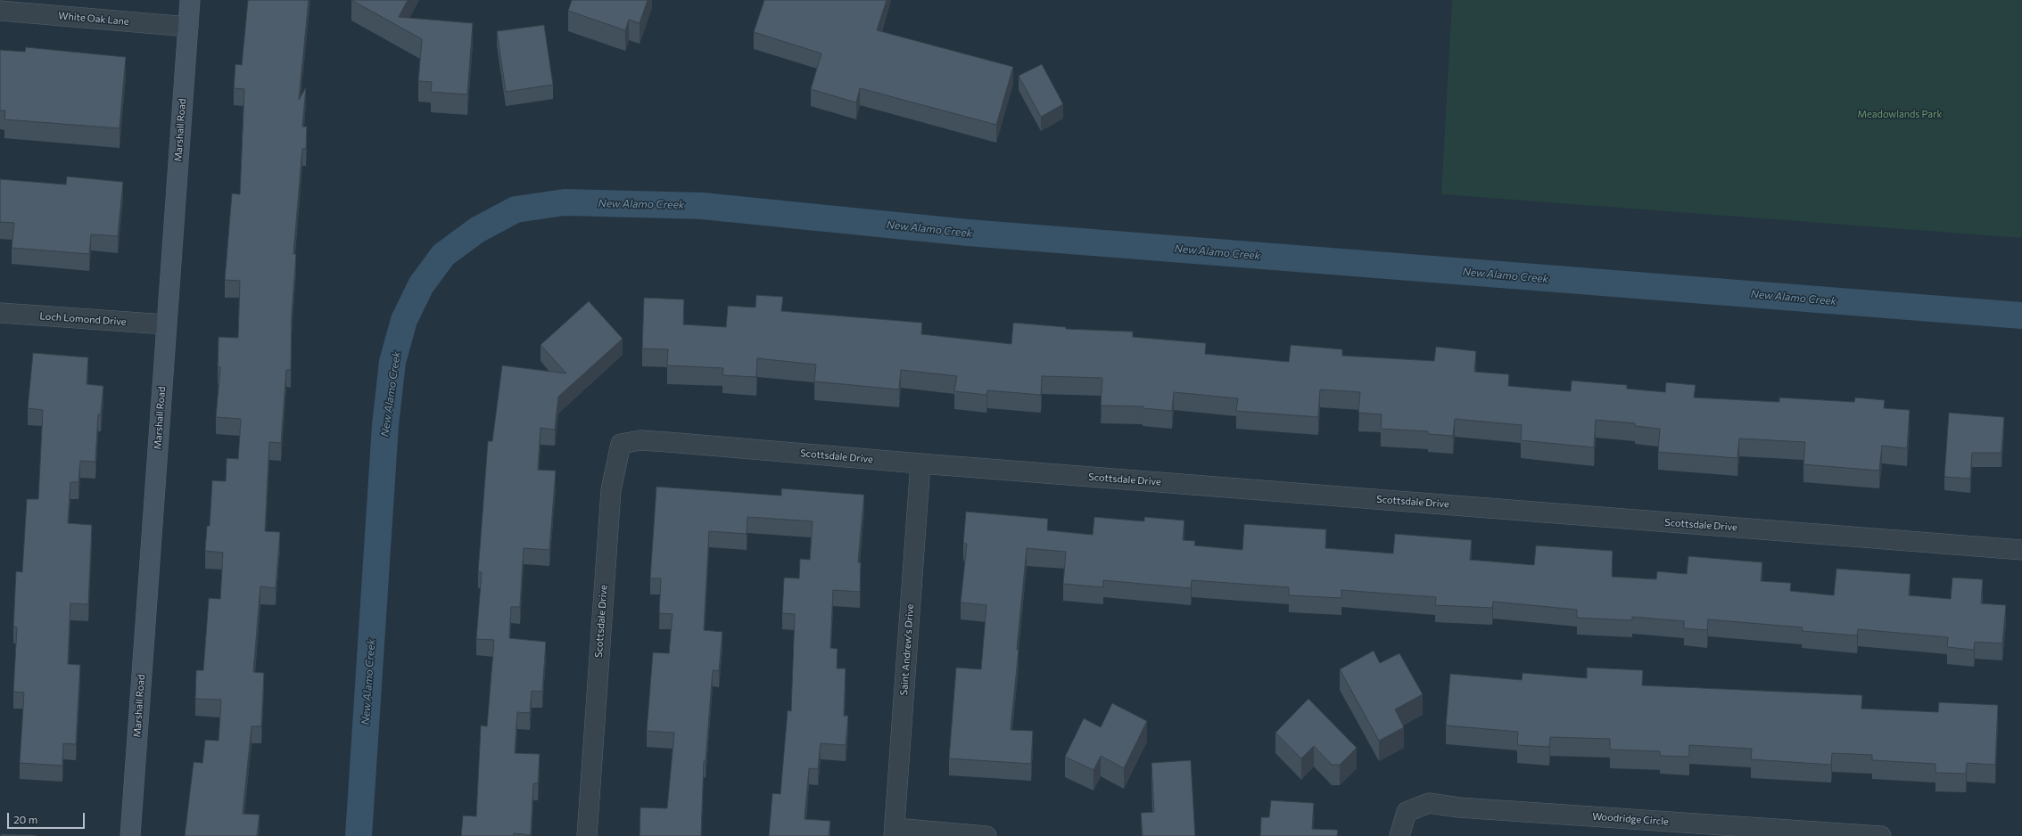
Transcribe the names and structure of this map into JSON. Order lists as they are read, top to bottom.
{
  "streets": {
    "street": [
      "White Oak Lane",
      "Marshall Road",
      "Loch Lomond Drive",
      "Scottsdale Drive",
      "Saint Andrew's Drive",
      "Woodridge Circle"
    ]
  },
  "crossings": [
    ["White Oak Lane", "Marshall Road"],
    ["Marshall Road", "Loch Lomond Drive"],
    ["Scottsdale Drive", "Saint Andrew's Drive"]
  ],
  "water": ["New Alamo Creek"],
  "parks": ["Meadowlands Park"],
  "scale_bar": "20 m"
}
